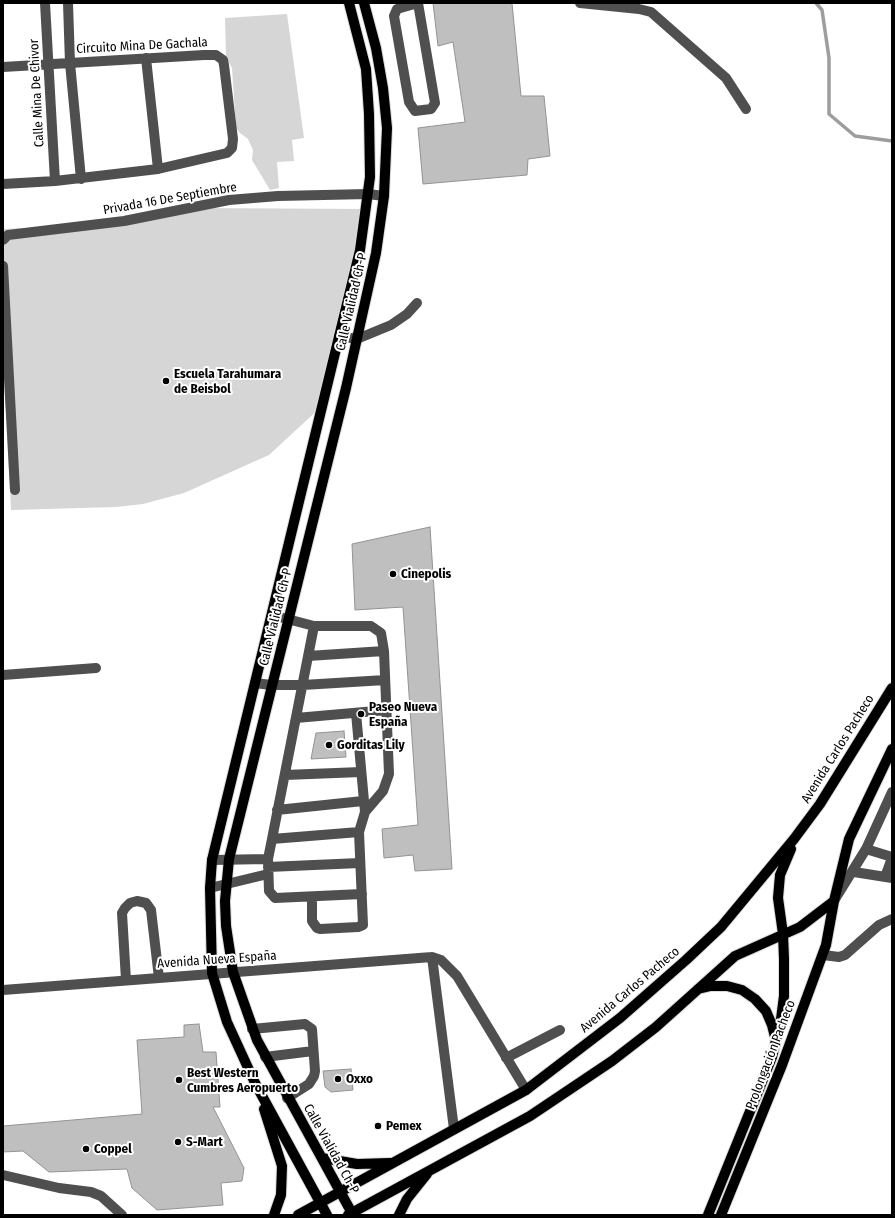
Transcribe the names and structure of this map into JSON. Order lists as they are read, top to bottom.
{
  "streets": {
    "main road": ["Calle Vialidad Ch-P", "Avenida Carlos Pacheco", "Prolongación Pacheco"],
    "street": [
      "Circuito Mina De Gachala",
      "Calle Mina De Chivor",
      "Privada 16 De Septiembre",
      "Avenida Nueva España"
    ]
  },
  "crossings": [
    ["Circuito Mina De Gachala", "Calle Mina De Chivor"],
    ["Privada 16 De Septiembre", "Calle Vialidad Ch-P"],
    ["Calle Vialidad Ch-P", "Avenida Carlos Pacheco"],
    ["Calle Vialidad Ch-P", "Avenida Nueva España"],
    ["Avenida Carlos Pacheco", "Prolongación Pacheco"]
  ],
  "places": [
    "Escuela Tarahumara de Beisbol",
    "Cinepolis",
    "Paseo Nueva España",
    "Gorditas Lily",
    "Oxxo",
    "Best Western Cumbres Aeropuerto",
    "Pemex",
    "S-Mart",
    "Coppel"
  ]
}
